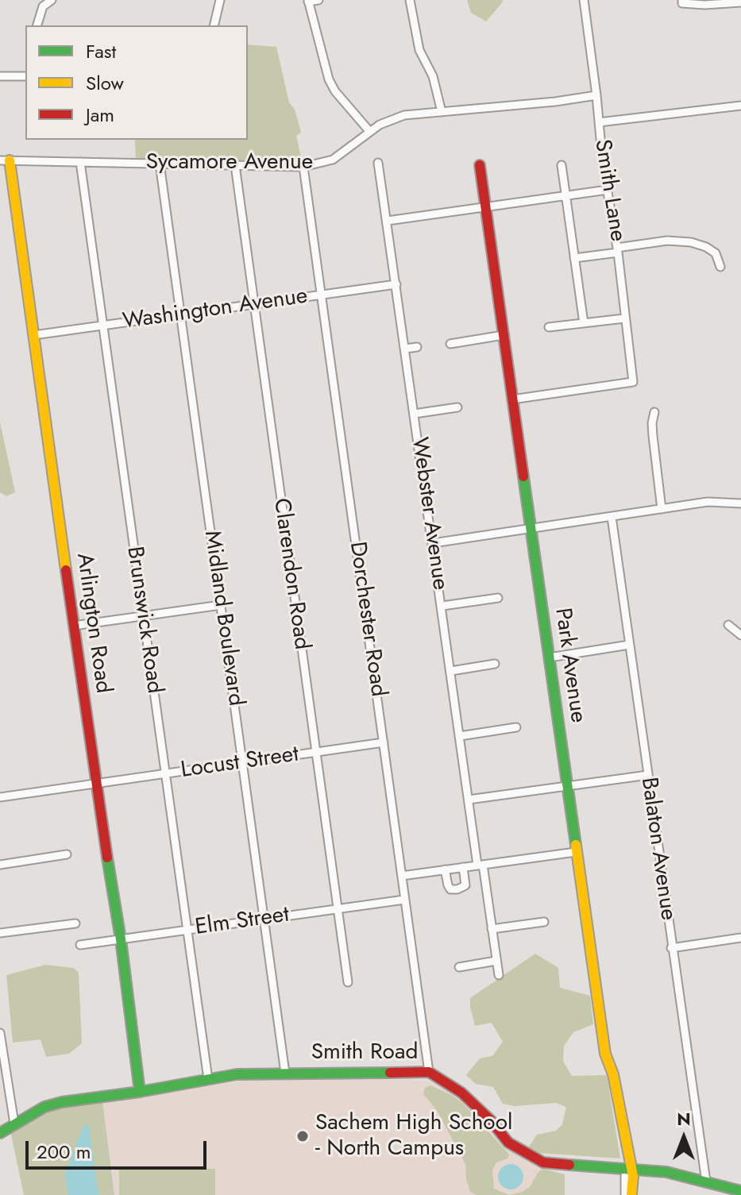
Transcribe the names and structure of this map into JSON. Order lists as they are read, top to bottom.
{
  "streets": {
    "street": [
      "Sycamore Avenue",
      "Smith Lane",
      "Washington Avenue",
      "Webster Avenue",
      "Clarendon Road",
      "Midland Boulevard",
      "Dorchester Road",
      "Brunswick Road",
      "Arlington Road",
      "Park Avenue",
      "Locust Street",
      "Balaton Avenue",
      "Elm Street",
      "Smith Road"
    ]
  },
  "crossings": [
    ["Sycamore Avenue", "Smith Lane"],
    ["Sycamore Avenue", "Clarendon Road"],
    ["Sycamore Avenue", "Midland Boulevard"],
    ["Sycamore Avenue", "Dorchester Road"],
    ["Sycamore Avenue", "Brunswick Road"],
    ["Sycamore Avenue", "Arlington Road"],
    ["Smith Lane", "Park Avenue"],
    ["Washington Avenue", "Webster Avenue"],
    ["Washington Avenue", "Clarendon Road"],
    ["Washington Avenue", "Midland Boulevard"],
    ["Washington Avenue", "Dorchester Road"],
    ["Washington Avenue", "Brunswick Road"],
    ["Washington Avenue", "Arlington Road"],
    ["Clarendon Road", "Locust Street"],
    ["Clarendon Road", "Elm Street"],
    ["Midland Boulevard", "Locust Street"],
    ["Midland Boulevard", "Elm Street"],
    ["Midland Boulevard", "Smith Road"],
    ["Dorchester Road", "Locust Street"],
    ["Dorchester Road", "Elm Street"],
    ["Dorchester Road", "Smith Road"],
    ["Brunswick Road", "Locust Street"],
    ["Brunswick Road", "Elm Street"],
    ["Brunswick Road", "Smith Road"],
    ["Arlington Road", "Locust Street"],
    ["Arlington Road", "Elm Street"],
    ["Arlington Road", "Smith Road"],
    ["Park Avenue", "Smith Road"],
    ["Balaton Avenue", "Smith Road"]
  ],
  "places": ["Sachem High School - North Campus"],
  "legend": ["Fast", "Slow", "Jam"],
  "scale_bar": "200 m",
  "north": "top"
}
